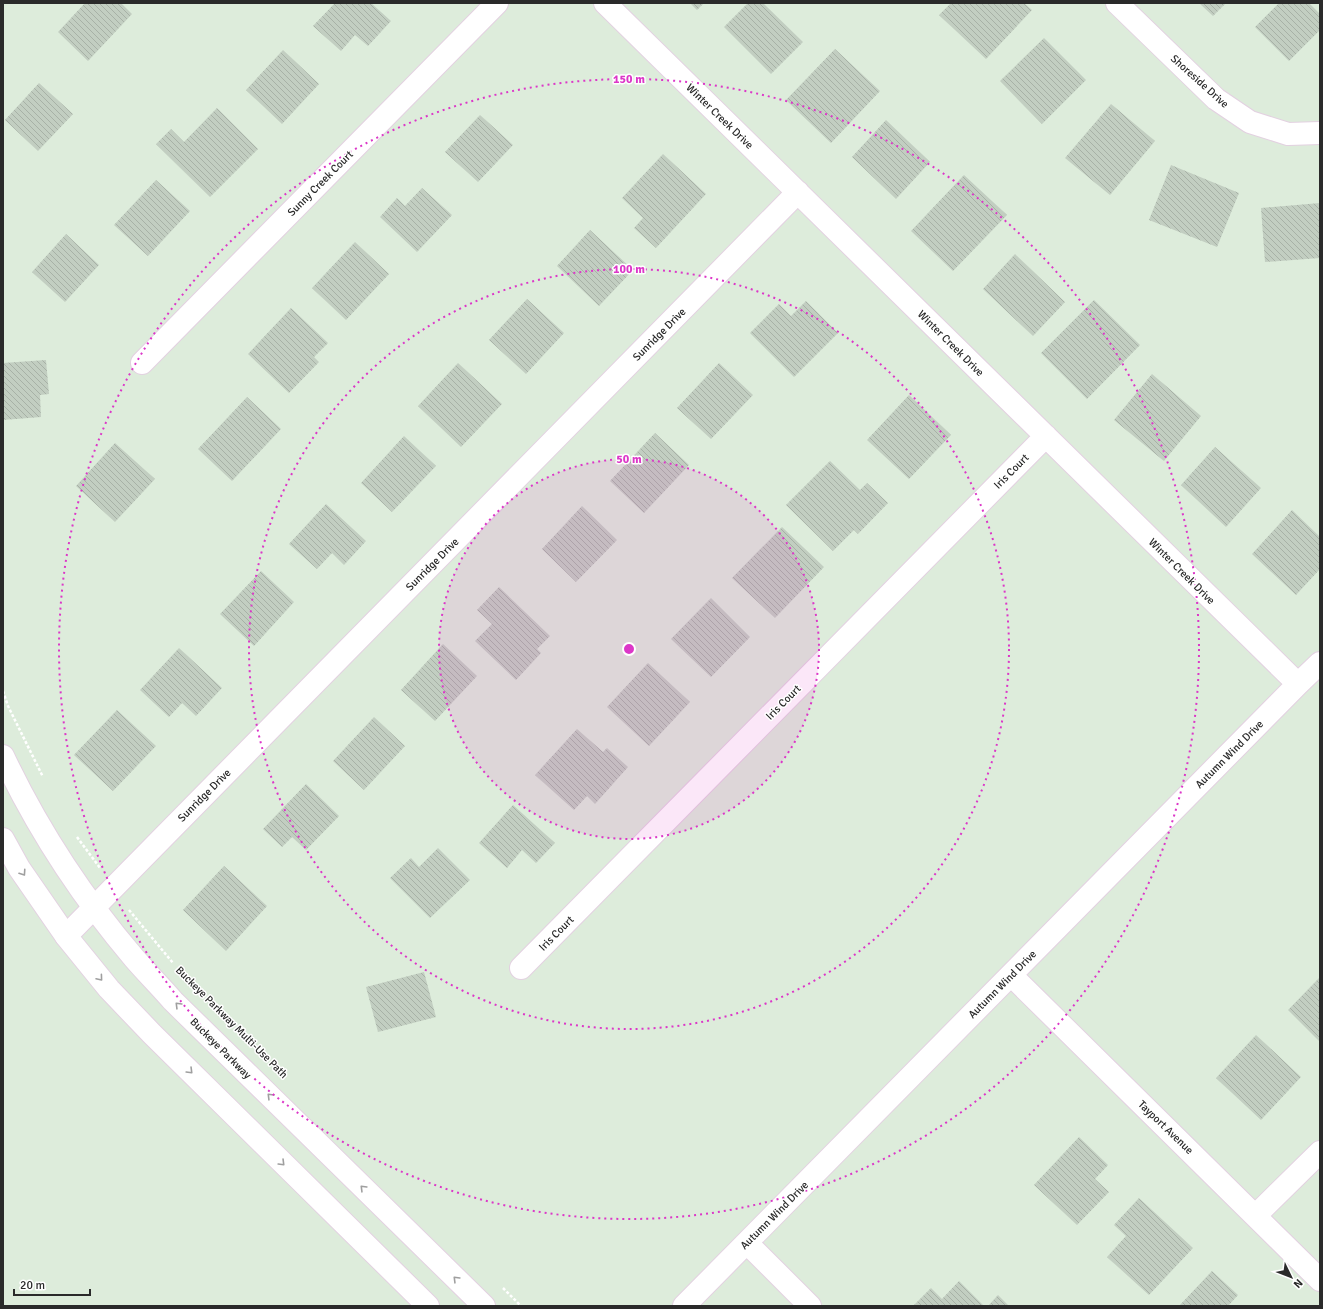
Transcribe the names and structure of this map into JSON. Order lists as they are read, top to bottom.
{
  "streets": {
    "street": [
      "Shoreside Drive",
      "Winter Creek Drive",
      "Sunny Creek Court",
      "Sunridge Drive",
      "Iris Court",
      "Autumn Wind Drive",
      "Buckeye Parkway",
      "Tayport Avenue"
    ],
    "path": ["Buckeye Parkway Multi-Use Path"]
  },
  "crossings": [
    ["Winter Creek Drive", "Sunridge Drive"],
    ["Winter Creek Drive", "Iris Court"],
    ["Winter Creek Drive", "Autumn Wind Drive"],
    ["Sunridge Drive", "Buckeye Parkway Multi-Use Path"],
    ["Sunridge Drive", "Buckeye Parkway"],
    ["Autumn Wind Drive", "Tayport Avenue"]
  ],
  "scale_bar": "20 m",
  "north": "bottom right",
  "rings": ["150 m", "100 m", "50 m"]
}
